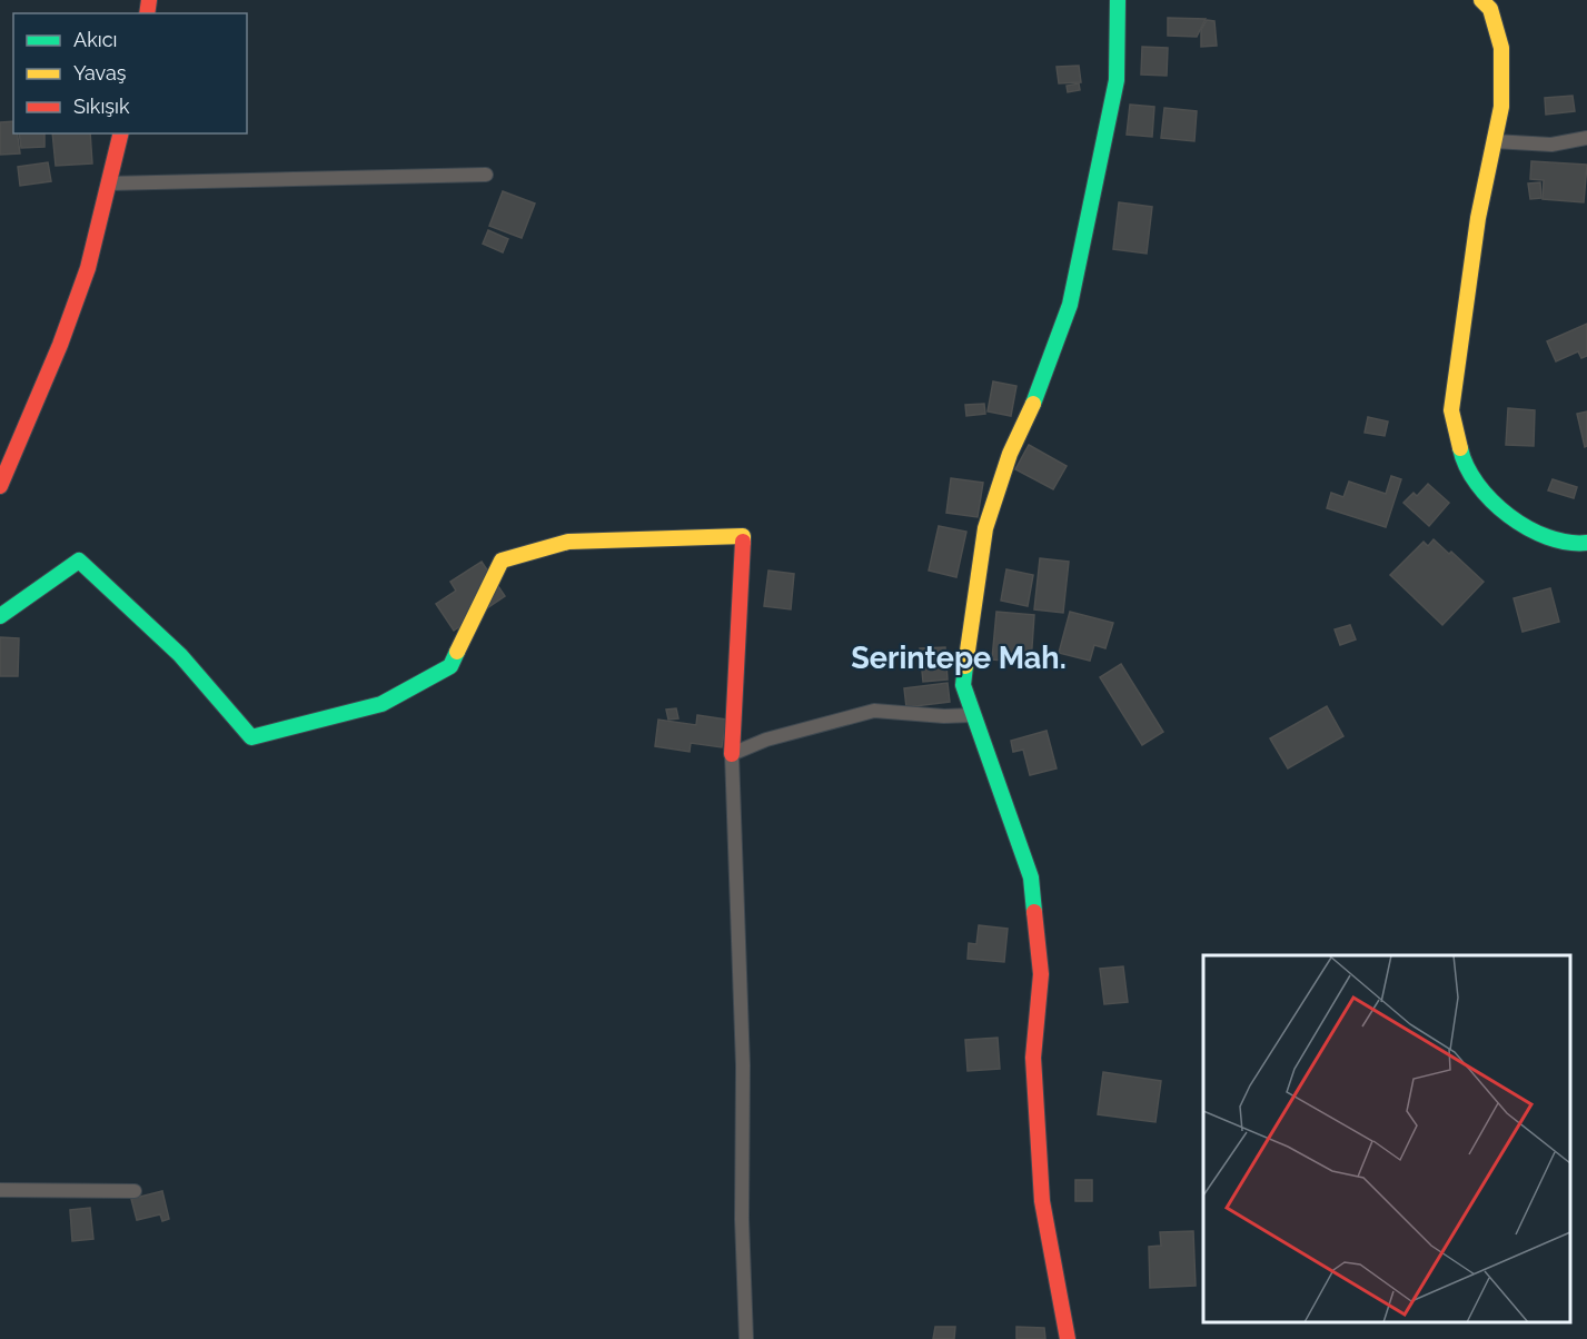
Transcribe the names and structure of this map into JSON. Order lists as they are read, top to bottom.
{
  "districts": ["Serintepe Mah."],
  "legend": ["Akıcı", "Yavaş", "Sıkışık"]
}
